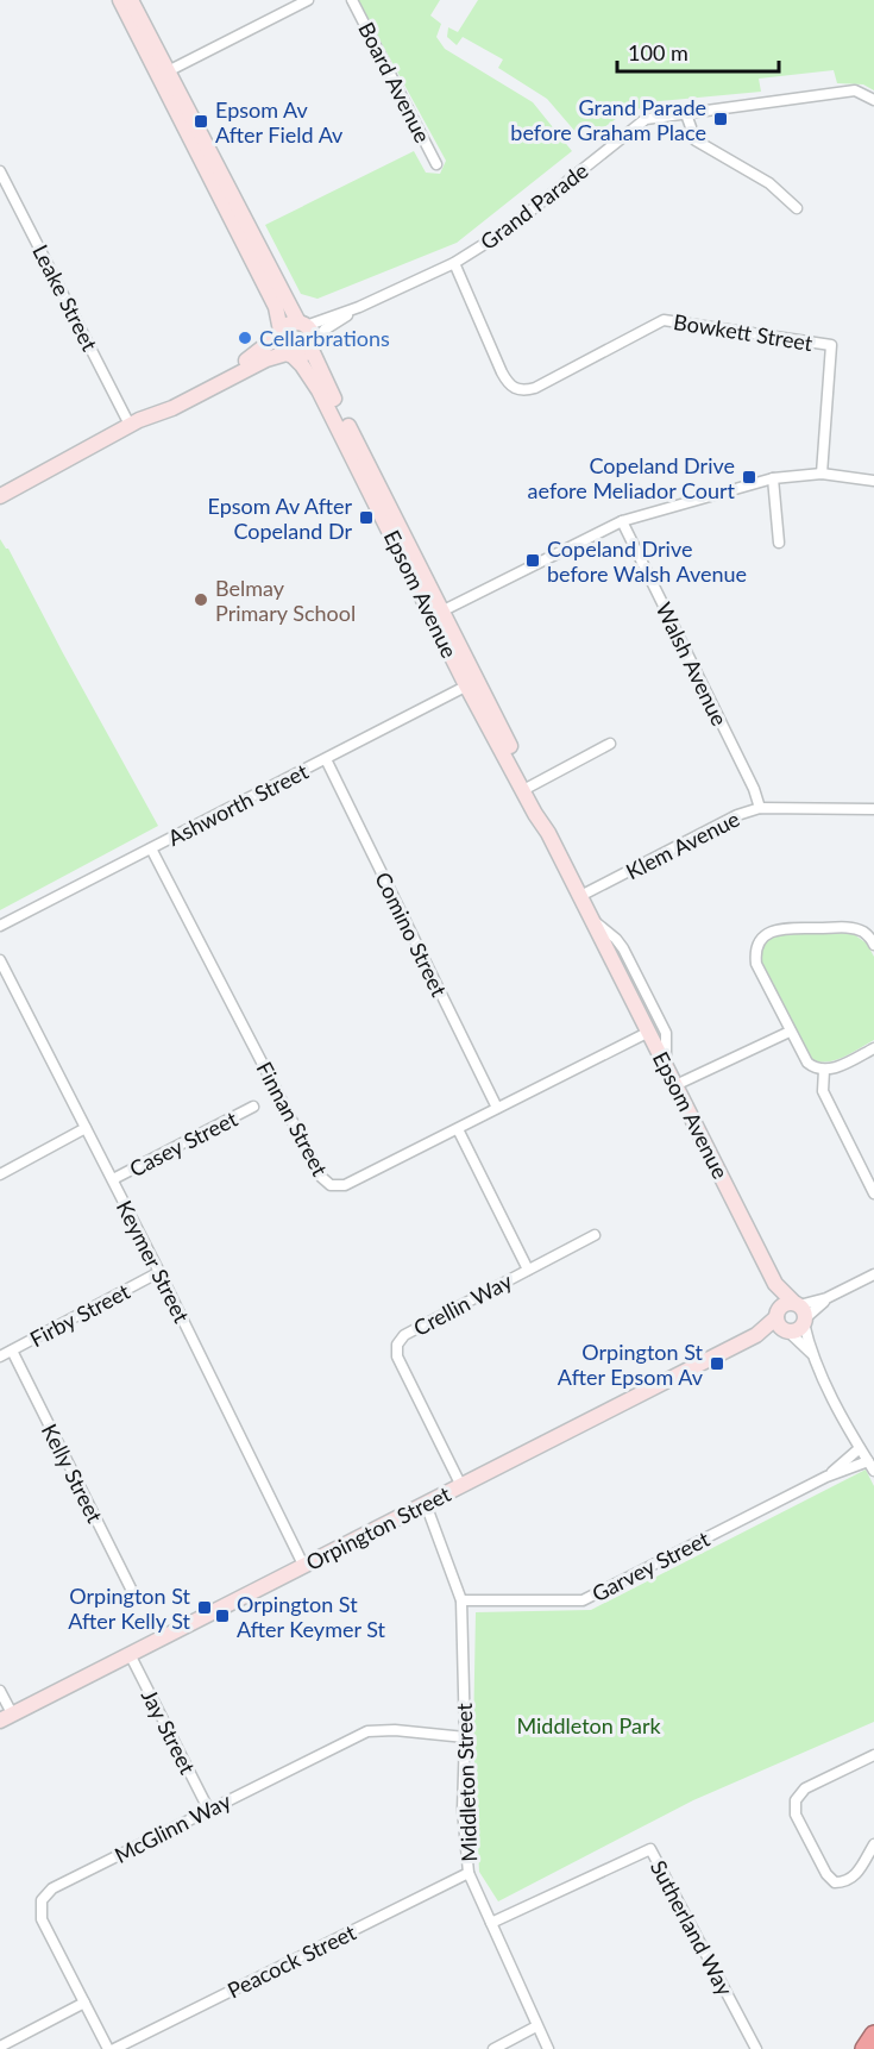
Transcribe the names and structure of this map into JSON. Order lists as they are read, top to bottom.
{
  "streets": {
    "street": [
      "Board Avenue",
      "Grand Parade",
      "Leake Street",
      "Bowkett Street",
      "Epsom Avenue",
      "Walsh Avenue",
      "Ashworth Street",
      "Klem Avenue",
      "Comino Street",
      "Finnan Street",
      "Casey Street",
      "Keymer Street",
      "Crellin Way",
      "Firby Street",
      "Kelly Street",
      "Orpington Street",
      "Garvey Street",
      "Jay Street",
      "Middleton Street",
      "McGlinn Way",
      "Sutherland Way",
      "Peacock Street"
    ]
  },
  "crossings": [
    ["Grand Parade", "Bowkett Street"],
    ["Grand Parade", "Epsom Avenue"],
    ["Epsom Avenue", "Ashworth Street"],
    ["Epsom Avenue", "Klem Avenue"],
    ["Epsom Avenue", "Finnan Street"],
    ["Epsom Avenue", "Orpington Street"],
    ["Walsh Avenue", "Klem Avenue"],
    ["Ashworth Street", "Comino Street"],
    ["Ashworth Street", "Finnan Street"],
    ["Comino Street", "Finnan Street"],
    ["Casey Street", "Keymer Street"],
    ["Keymer Street", "Firby Street"],
    ["Keymer Street", "Orpington Street"],
    ["Crellin Way", "Orpington Street"],
    ["Firby Street", "Kelly Street"],
    ["Orpington Street", "Jay Street"],
    ["Orpington Street", "Middleton Street"],
    ["Garvey Street", "Middleton Street"],
    ["Jay Street", "McGlinn Way"],
    ["Middleton Street", "McGlinn Way"],
    ["Middleton Street", "Sutherland Way"],
    ["Middleton Street", "Peacock Street"]
  ],
  "parks": ["Middleton Park"],
  "places": {
    "transit": [
      "Grand Parade before Graham Place",
      "Epsom Av After Field Av",
      "Copeland Drive aefore Meliador Court",
      "Epsom Av After Copeland Dr",
      "Copeland Drive before Walsh Avenue",
      "Orpington St After Epsom Av",
      "Orpington St After Kelly St",
      "Orpington St After Keymer St"
    ],
    "other": ["Cellarbrations", "Belmay Primary School"]
  },
  "scale_bar": "100 m"
}
